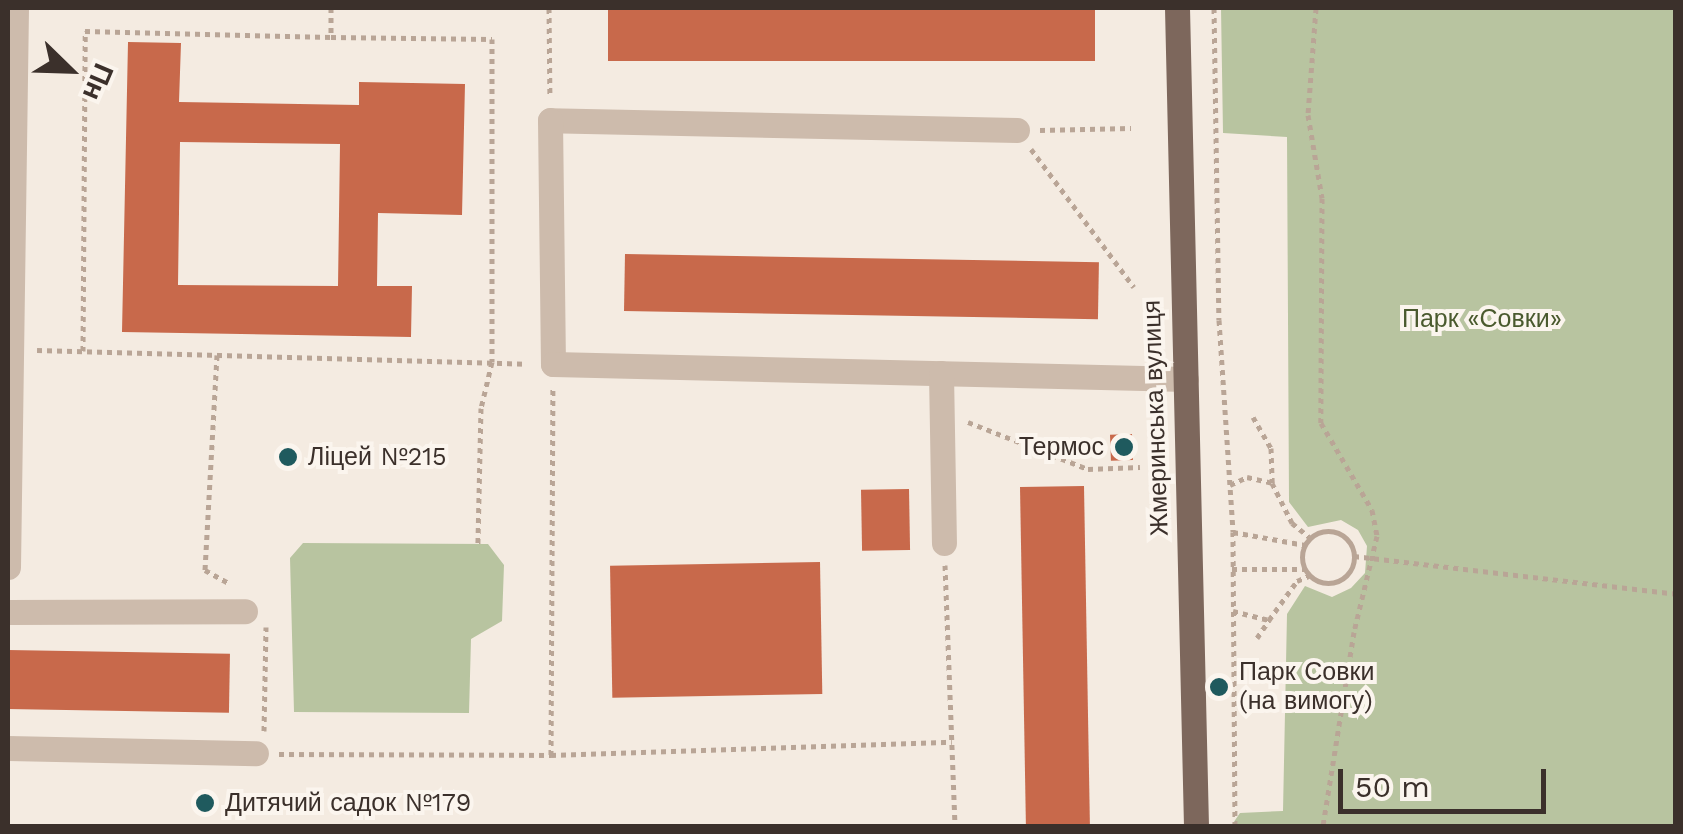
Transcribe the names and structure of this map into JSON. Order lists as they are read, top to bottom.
{
  "streets": {
    "main road": ["Жмеринська вулиця"]
  },
  "parks": ["Парк «Совки»"],
  "places": [
    "Термос",
    "Ліцей №215",
    "Парк Совки (на вимогу)",
    "Дитячий садок №179"
  ],
  "scale_bar": "50 m",
  "north": "bottom right"
}
